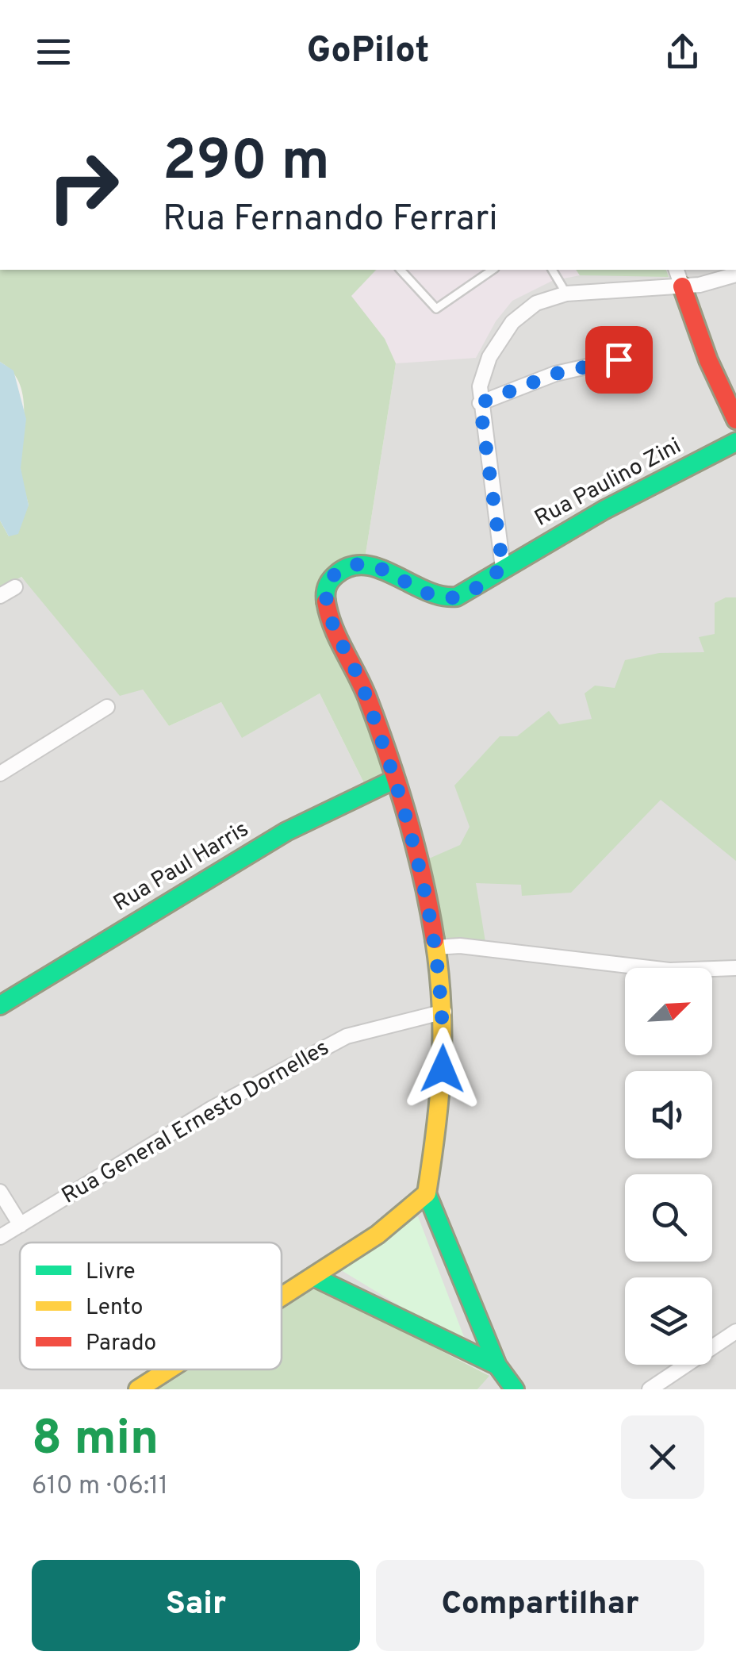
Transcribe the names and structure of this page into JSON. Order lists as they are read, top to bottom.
{
  "streets": {
    "street": ["Rua Paulino Zini", "Rua Paul Harris", "Rua General Ernesto Dornelles"]
  },
  "crossings": [
    ["Rua Paulino Zini", "Rua Paul Harris"]
  ],
  "legend": ["Livre", "Lento", "Parado"],
  "north": "top right",
  "page": {
    "header": "GoPilot",
    "turn": ["290 m", "Rua Fernando Ferrari"],
    "heading": ["8 min", "610 m · 06:11"],
    "buttons": ["Sair", "Compartilhar"]
  }
}
